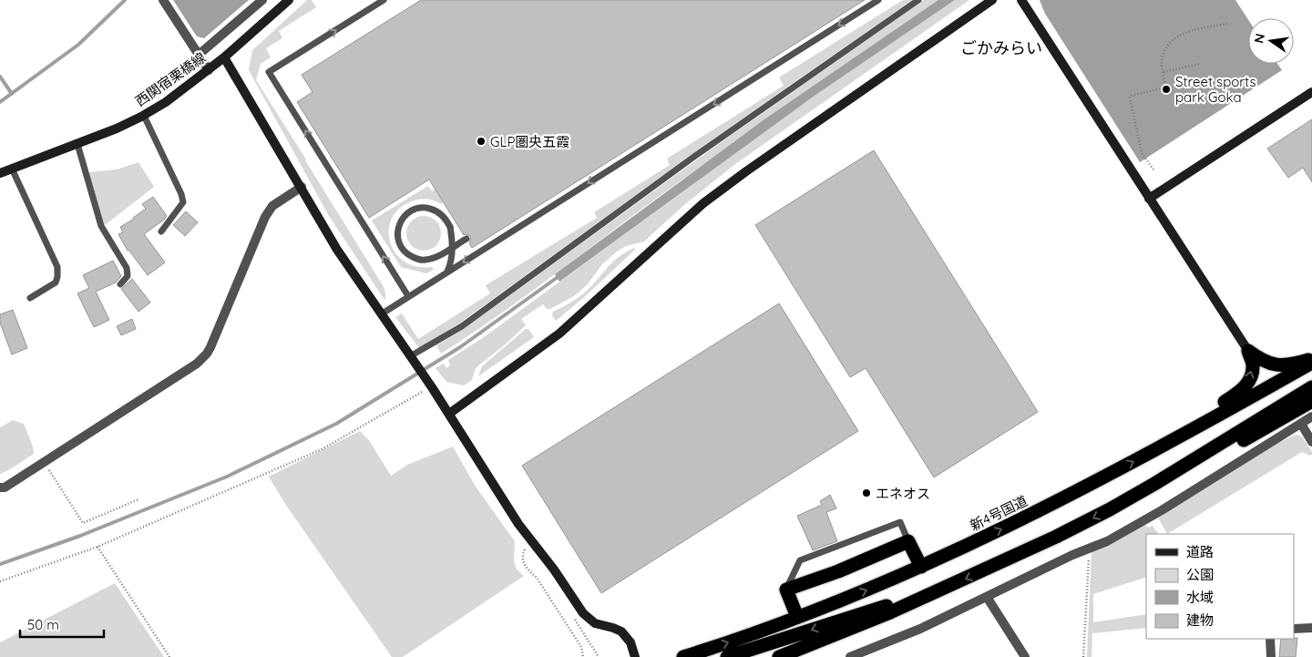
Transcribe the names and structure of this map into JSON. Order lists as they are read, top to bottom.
{
  "streets": {
    "highway": ["新4号国道"],
    "street": ["西関宿栗橋線"]
  },
  "districts": ["ごかみらい"],
  "places": ["Street sports park Goka", "GLP圏央五霞", "エネオス"],
  "legend": [
    "道路",
    "公園",
    "水域",
    "建物"
  ],
  "scale_bar": "50 m",
  "north": "left"
}
